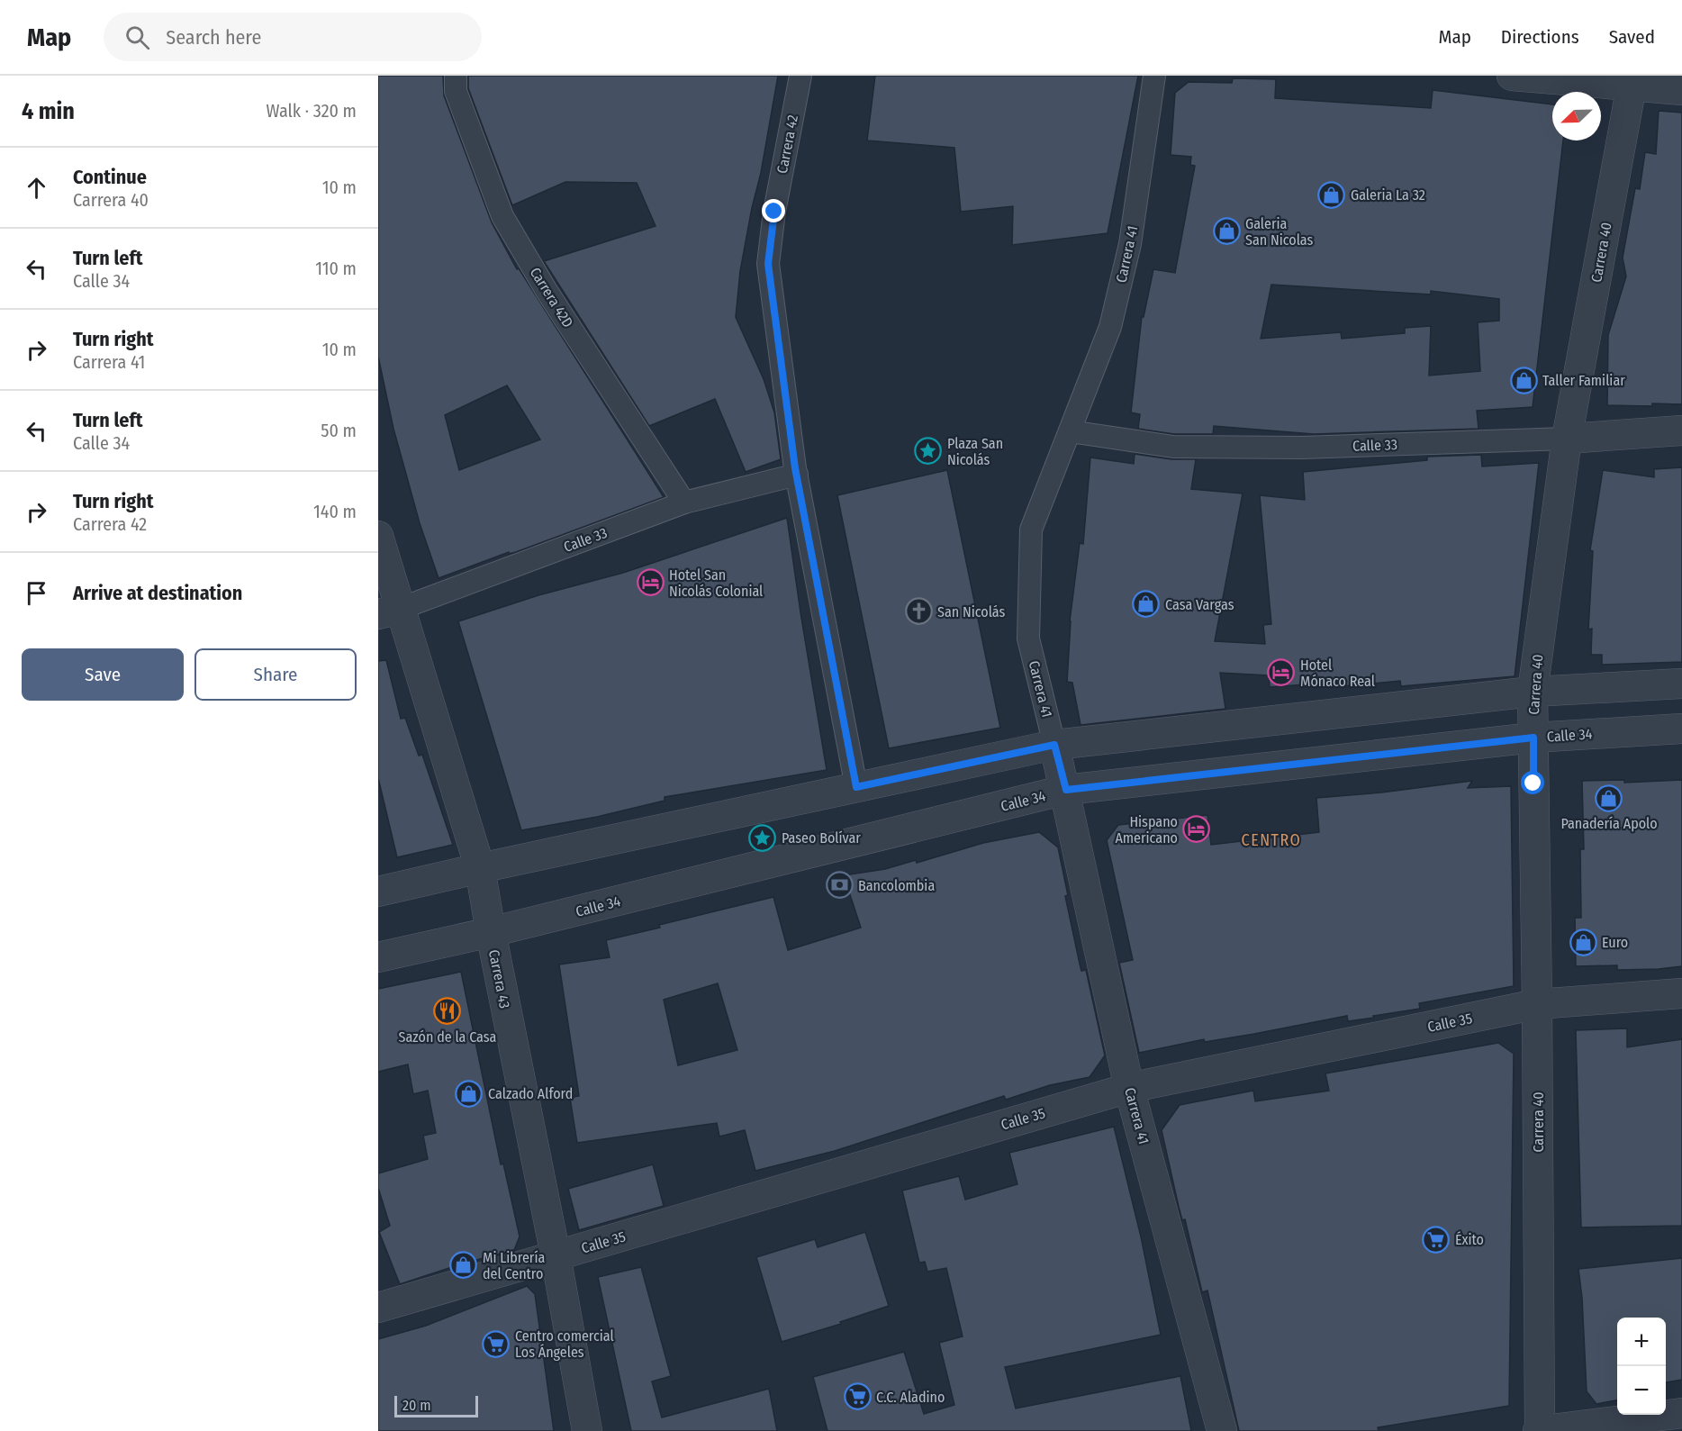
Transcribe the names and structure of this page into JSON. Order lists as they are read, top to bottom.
{
  "streets": {
    "street": [
      "Carrera 42",
      "Carrera 40",
      "Carrera 41",
      "Carrera 42D",
      "Calle 33",
      "Calle 34",
      "Carrera 43",
      "Calle 35"
    ]
  },
  "crossings": [
    ["Carrera 42", "Calle 33"],
    ["Carrera 40", "Calle 33"],
    ["Carrera 40", "Calle 34"],
    ["Carrera 40", "Calle 35"],
    ["Carrera 41", "Calle 33"],
    ["Carrera 41", "Calle 34"],
    ["Carrera 41", "Calle 35"],
    ["Carrera 42D", "Calle 33"],
    ["Calle 33", "Carrera 43"],
    ["Calle 34", "Carrera 43"],
    ["Carrera 43", "Calle 35"]
  ],
  "districts": ["CENTRO"],
  "places": {
    "shop": [
      "Galeria La 32",
      "Galeria San Nicolas",
      "Taller Familiar",
      "Casa Vargas",
      "Panadería Apolo",
      "Euro",
      "Calzado Alford",
      "Mi Librería del Centro"
    ],
    "place": ["Plaza San Nicolás", "Paseo Bolívar"],
    "hotel": ["Hotel San Nicolás Colonial", "Hotel Mónaco Real", "Hispano Americano"],
    "church": ["San Nicolás"],
    "bank": ["Bancolombia"],
    "restaurant": ["Sazón de la Casa"],
    "supermarket": ["Éxito", "Centro comercial Los Ángeles", "C.C. Aladino"]
  },
  "scale_bar": "20 m",
  "north": "bottom left",
  "page": {
    "header": "Map",
    "search": "Search here",
    "nav": ["Map", "Directions", "Saved"],
    "heading": ["4 min", "Walk · 320 m"],
    "list": [
      ["Continue", "Carrera 40", "10 m"],
      ["Turn left", "Calle 34", "110 m"],
      ["Turn right", "Carrera 41", "10 m"],
      ["Turn left", "Calle 34", "50 m"],
      ["Turn right", "Carrera 42", "140 m"],
      "Arrive at destination"
    ],
    "buttons": ["Save", "Share"],
    "map_buttons": ["+", "−"],
    "scale": "20 m"
  }
}
